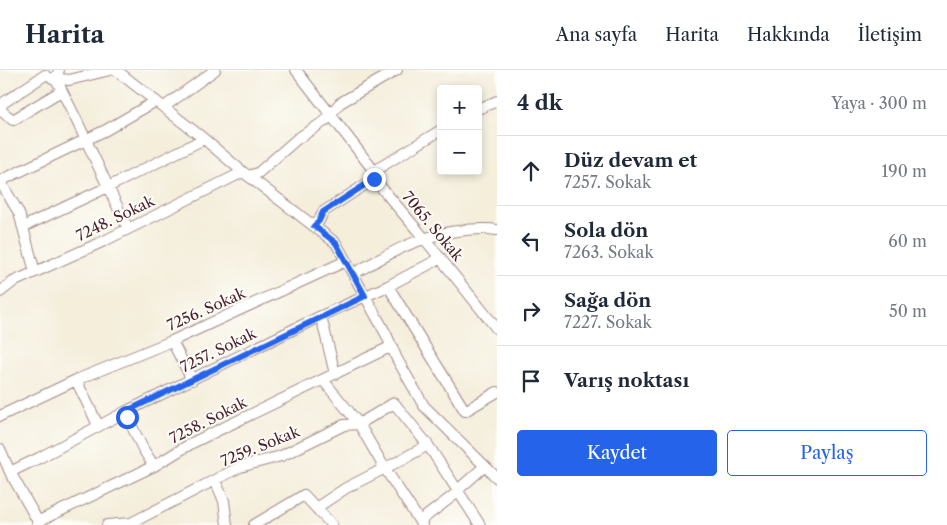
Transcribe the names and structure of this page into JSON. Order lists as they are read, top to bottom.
{
  "streets": {
    "street": [
      "7248. Sokak",
      "7065. Sokak",
      "7256. Sokak",
      "7257. Sokak",
      "7258. Sokak",
      "7259. Sokak"
    ]
  },
  "crossings": [
    ["7248. Sokak", "7065. Sokak"],
    ["7065. Sokak", "7257. Sokak"]
  ],
  "page": {
    "header": "Harita",
    "nav": [
      "Ana sayfa",
      "Harita",
      "Hakkında",
      "İletişim"
    ],
    "heading": ["4 dk", "Yaya · 300 m"],
    "map_buttons": ["+", "−"],
    "list": [
      ["Düz devam et", "7257. Sokak", "190 m"],
      ["Sola dön", "7263. Sokak", "60 m"],
      ["Sağa dön", "7227. Sokak", "50 m"],
      "Varış noktası"
    ],
    "buttons": ["Kaydet", "Paylaş"]
  }
}
